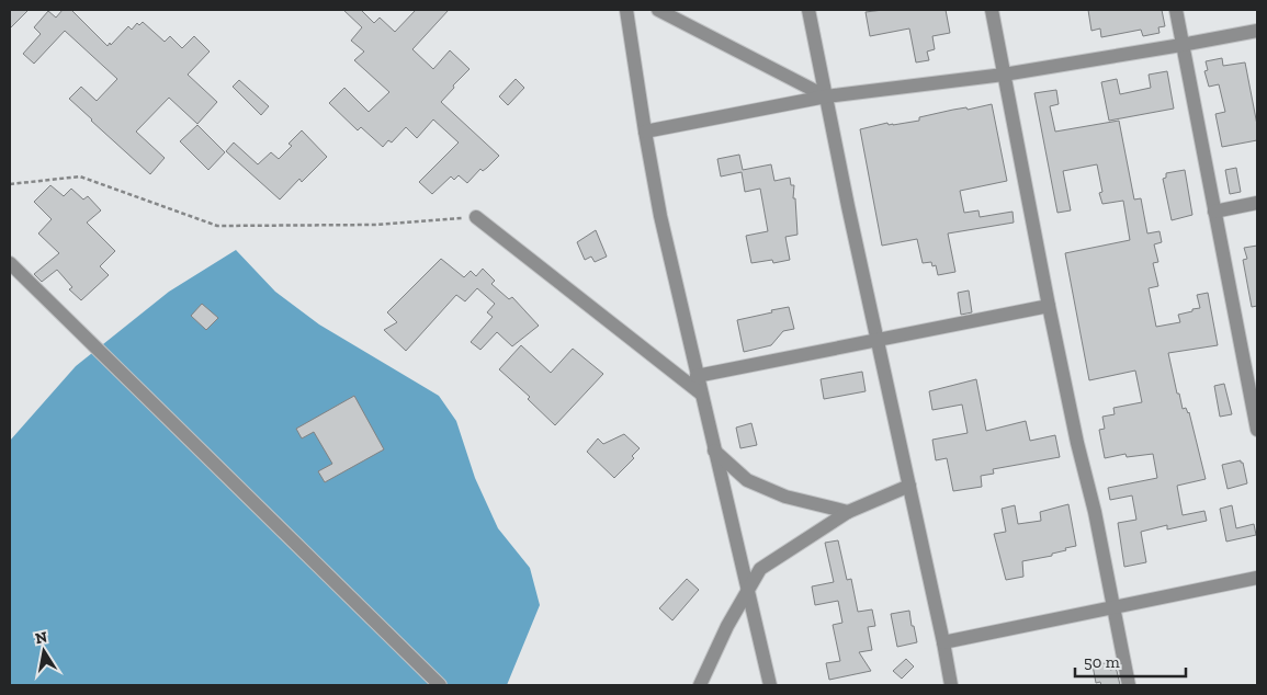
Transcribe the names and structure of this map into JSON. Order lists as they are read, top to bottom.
{
  "scale_bar": "50 m",
  "north": "top"
}
